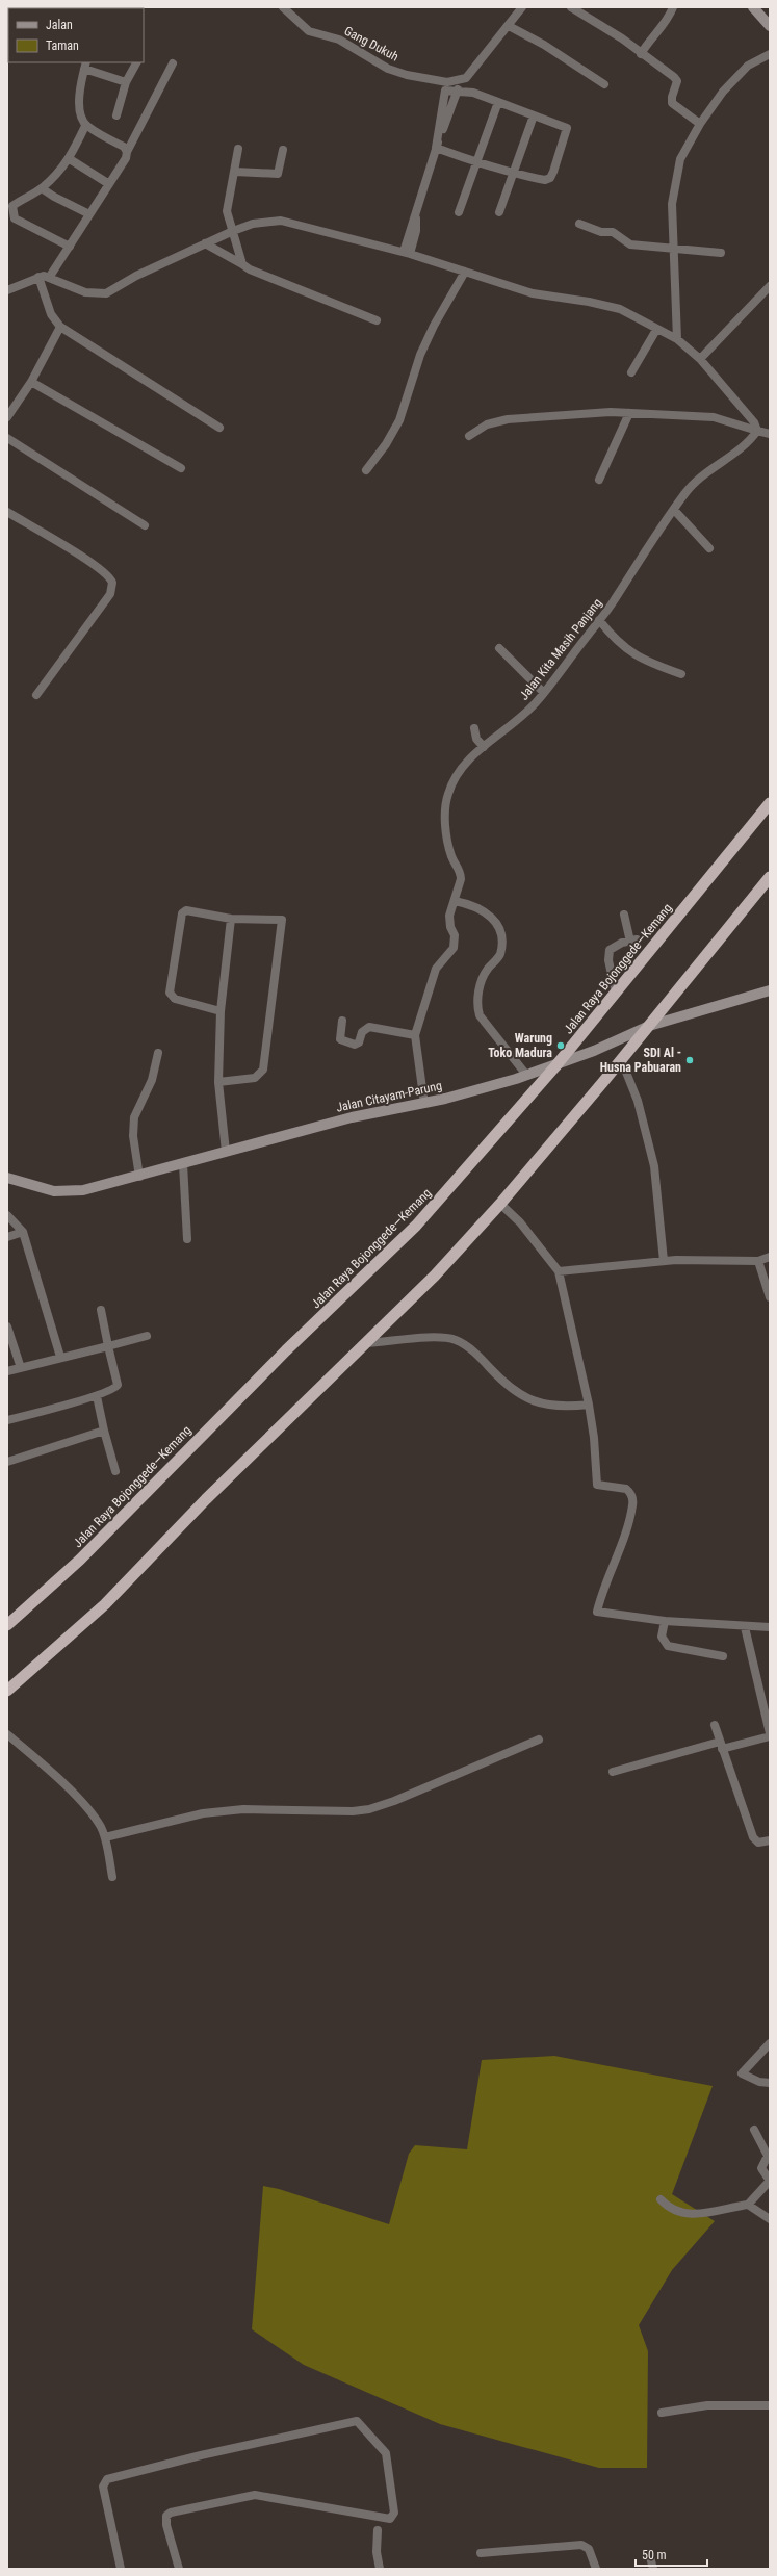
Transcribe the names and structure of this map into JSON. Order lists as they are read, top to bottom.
{
  "streets": {
    "highway": ["Jalan Raya Bojonggede—Kemang"],
    "main road": ["Jalan Citayam-Parung"],
    "street": ["Gang Dukuh", "Jalan Kita Masih Panjang"]
  },
  "crossings": [
    ["Jalan Kita Masih Panjang", "Jalan Citayam-Parung"],
    ["Jalan Raya Bojonggede—Kemang", "Jalan Citayam-Parung"]
  ],
  "places": ["Warung Toko Madura", "SDI Al - Husna Pabuaran"],
  "legend": ["Jalan", "Taman"],
  "scale_bar": "50 m"
}
